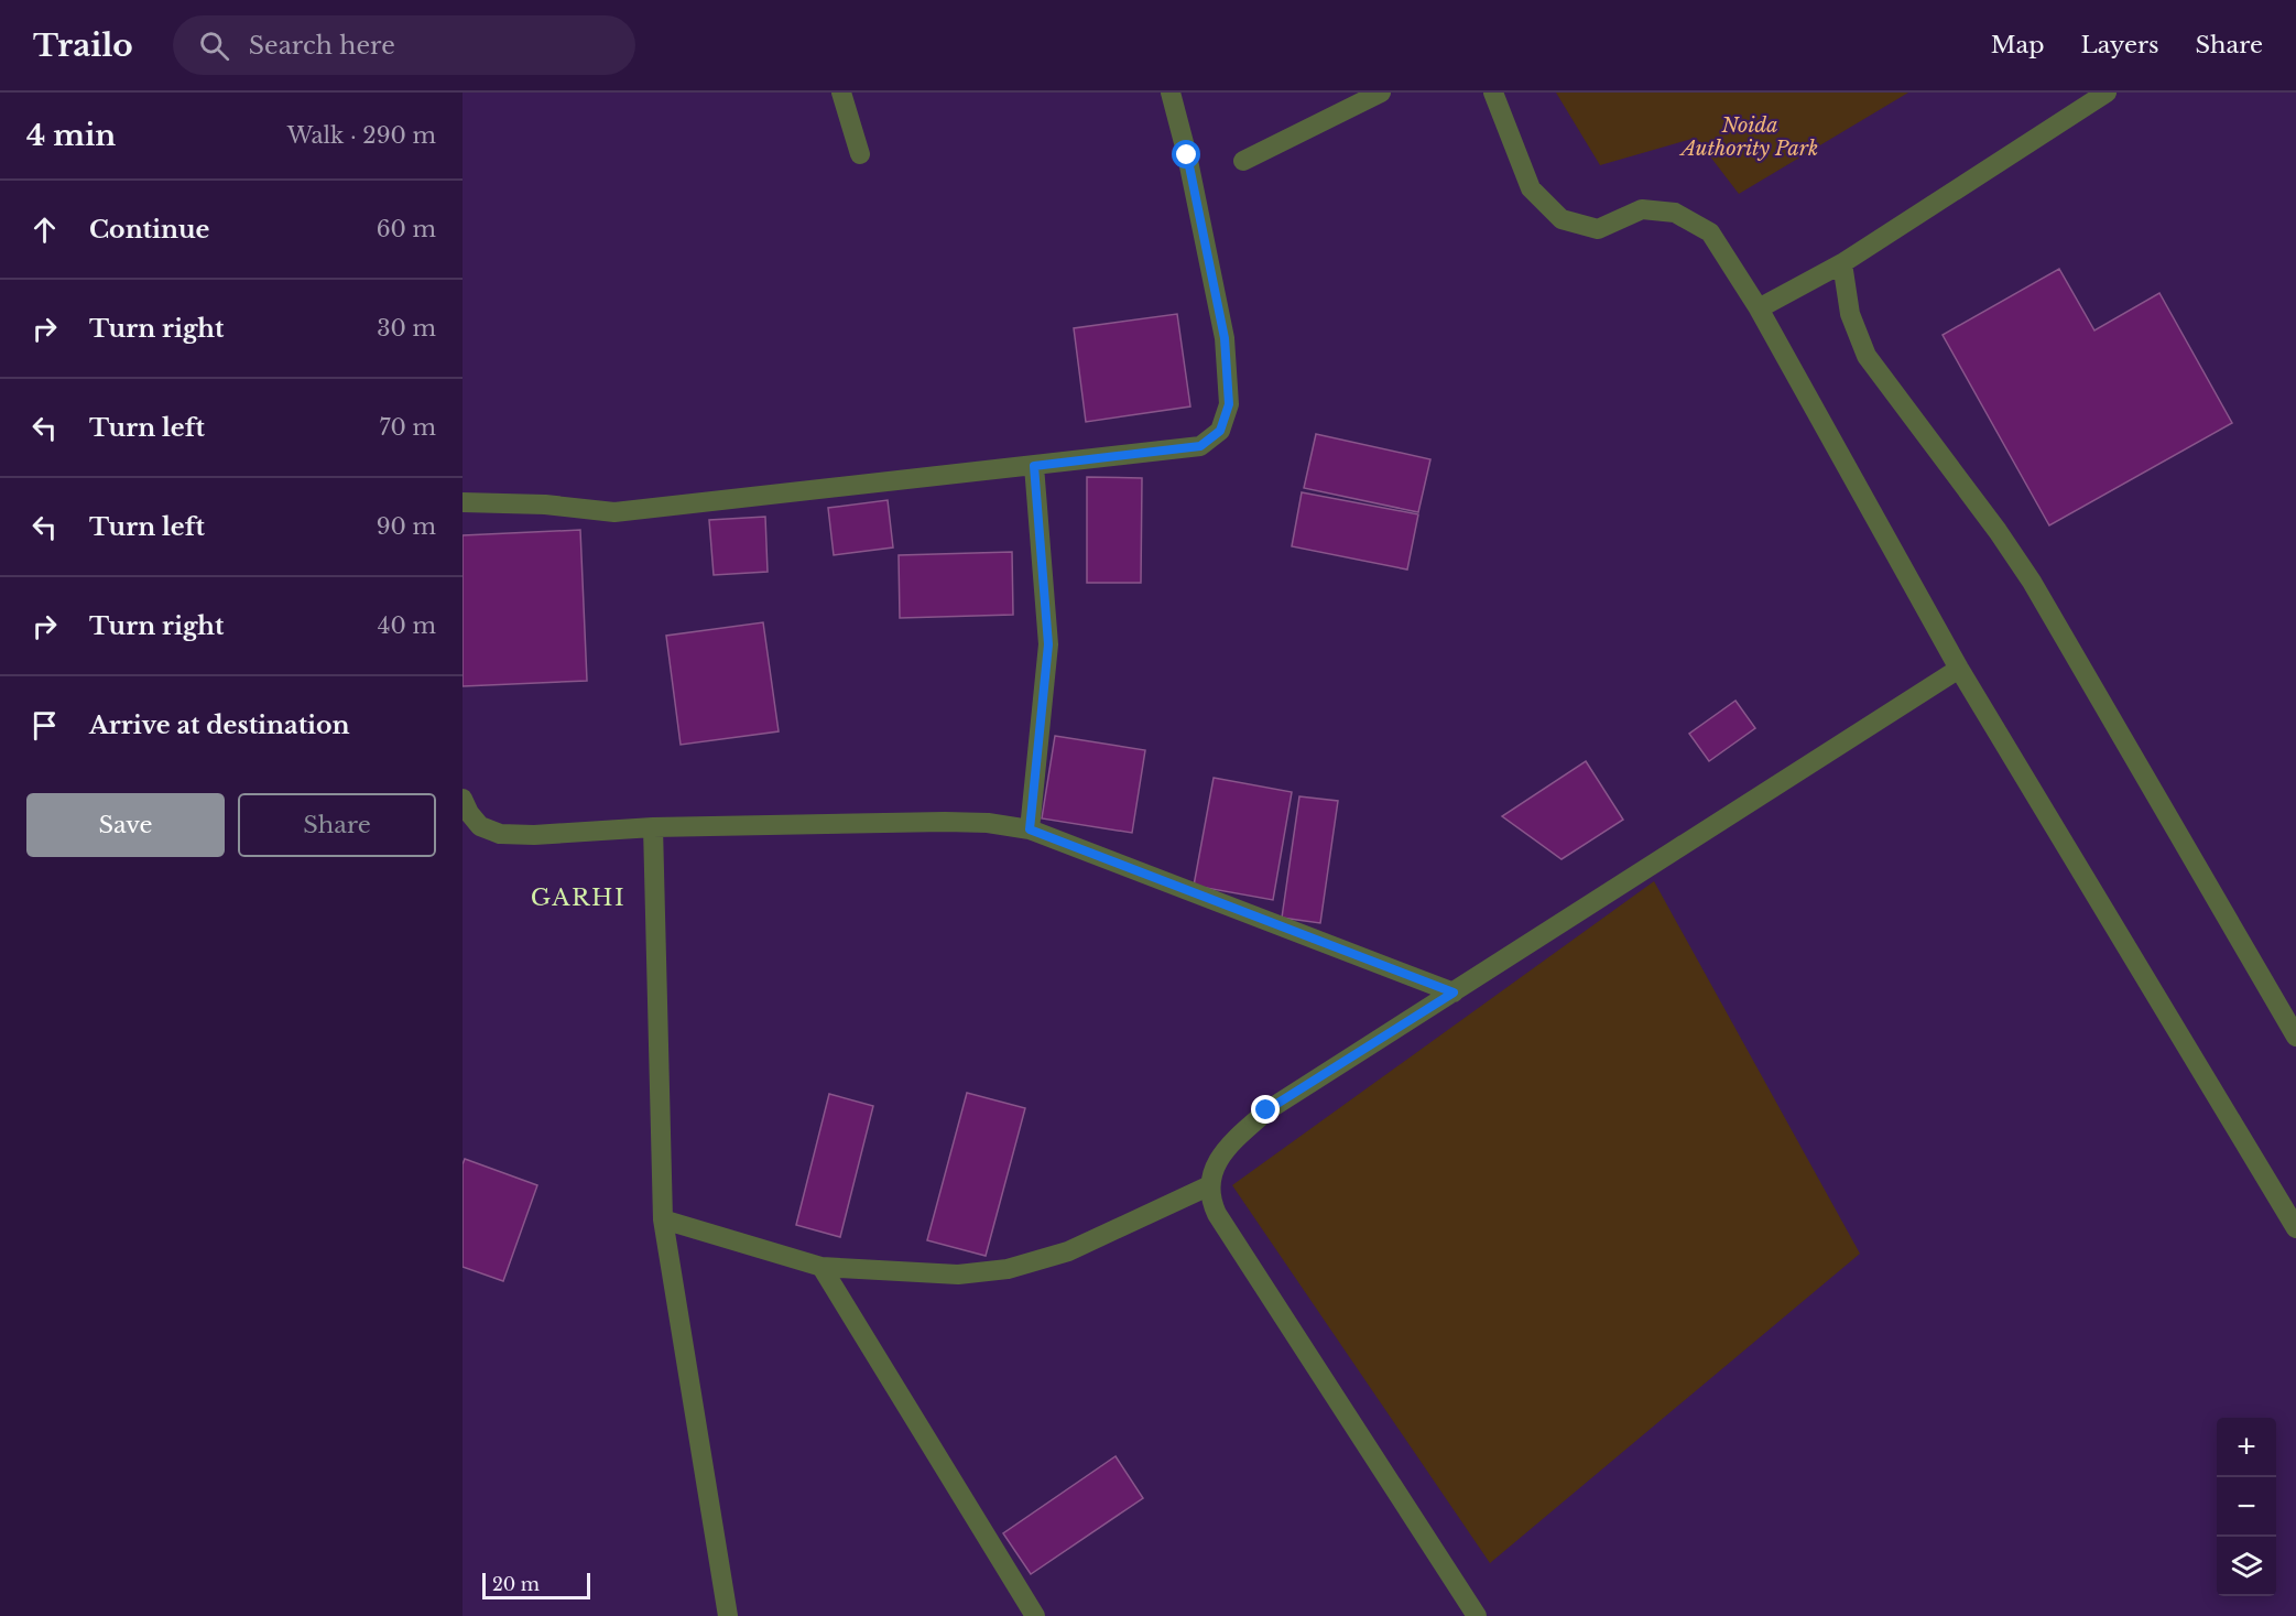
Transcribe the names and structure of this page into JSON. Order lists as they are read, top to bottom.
{
  "districts": ["GARHI"],
  "parks": ["Noida Authority Park"],
  "scale_bar": "20 m",
  "page": {
    "header": "Trailo",
    "search": "Search here",
    "nav": ["Map", "Layers", "Share"],
    "heading": ["4 min", "Walk · 290 m"],
    "list": [
      ["Continue", "60 m"],
      ["Turn right", "30 m"],
      ["Turn left", "70 m"],
      ["Turn left", "90 m"],
      ["Turn right", "40 m"],
      "Arrive at destination"
    ],
    "buttons": ["Save", "Share"],
    "map_buttons": ["+", "−"],
    "scale": "20 m"
  }
}
